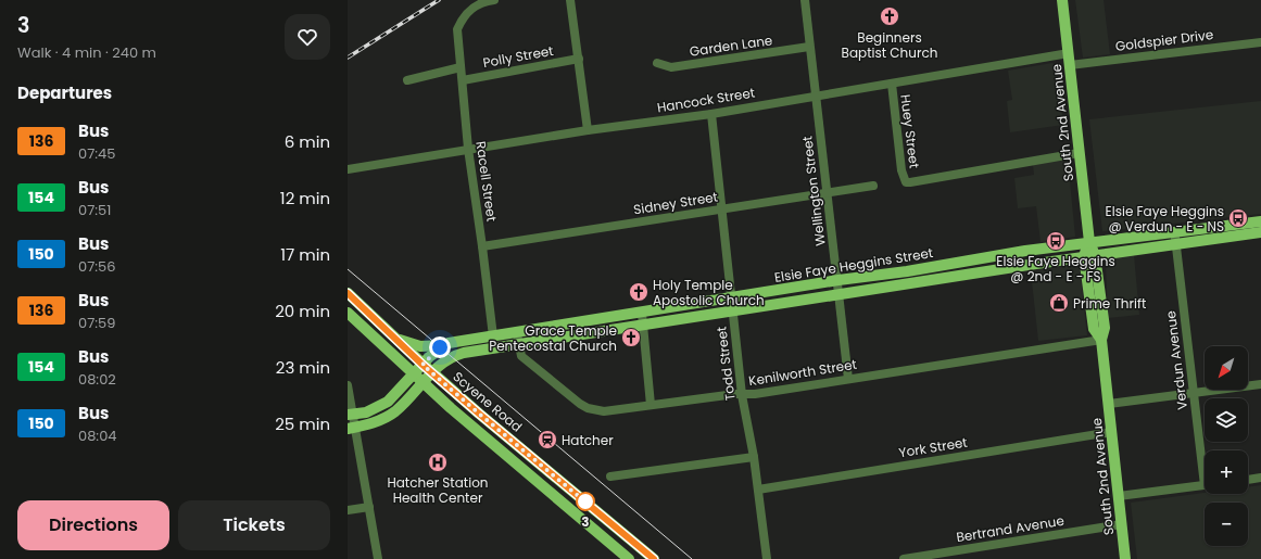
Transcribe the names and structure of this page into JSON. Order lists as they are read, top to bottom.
{
  "streets": {
    "main road": ["South 2nd Avenue", "Elsie Faye Heggins Street", "Scyene Road"],
    "street": [
      "Goldspier Drive",
      "Garden Lane",
      "Polly Street",
      "Hancock Street",
      "Huey Street",
      "Racell Street",
      "Wellington Street",
      "Sidney Street",
      "Verdun Avenue",
      "Todd Street",
      "Kenilworth Street",
      "York Street",
      "Bertrand Avenue"
    ]
  },
  "crossings": [
    ["Goldspier Drive", "South 2nd Avenue"],
    ["Garden Lane", "Wellington Street"],
    ["Polly Street", "Racell Street"],
    ["Hancock Street", "South 2nd Avenue"],
    ["Hancock Street", "Huey Street"],
    ["Hancock Street", "Racell Street"],
    ["Hancock Street", "Wellington Street"],
    ["Hancock Street", "Todd Street"],
    ["South 2nd Avenue", "Huey Street"],
    ["South 2nd Avenue", "Elsie Faye Heggins Street"],
    ["South 2nd Avenue", "Kenilworth Street"],
    ["South 2nd Avenue", "York Street"],
    ["South 2nd Avenue", "Bertrand Avenue"],
    ["Racell Street", "Sidney Street"],
    ["Racell Street", "Elsie Faye Heggins Street"],
    ["Wellington Street", "Sidney Street"],
    ["Wellington Street", "Elsie Faye Heggins Street"],
    ["Wellington Street", "Kenilworth Street"],
    ["Sidney Street", "Todd Street"],
    ["Elsie Faye Heggins Street", "Verdun Avenue"],
    ["Elsie Faye Heggins Street", "Todd Street"],
    ["Elsie Faye Heggins Street", "Kenilworth Street"],
    ["Elsie Faye Heggins Street", "Scyene Road"],
    ["Todd Street", "Kenilworth Street"],
    ["Todd Street", "York Street"]
  ],
  "places": {
    "church": ["Beginners Baptist Church", "Holy Temple Apostolic Church", "Grace Temple Pentecostal Church"],
    "bus stop": ["Elsie Faye Heggins @ Verdun - E - NS", "Elsie Faye Heggins @ 2nd - E - FS"],
    "shop": ["Prime Thrift"],
    "station": ["Hatcher"],
    "hospital": ["Hatcher Station Health Center"],
    "other": ["3"]
  },
  "lines": ["bus line 136"],
  "north": "bottom left",
  "page": {
    "heading": [
      ["3", "Walk · 4 min · 240 m"],
      "Departures"
    ],
    "list": [
      {
        "mark": "136",
        "name": "Bus",
        "note": "07:45",
        "value": "6 min"
      },
      {
        "mark": "154",
        "name": "Bus",
        "note": "07:51",
        "value": "12 min"
      },
      {
        "mark": "150",
        "name": "Bus",
        "note": "07:56",
        "value": "17 min"
      },
      {
        "mark": "136",
        "name": "Bus",
        "note": "07:59",
        "value": "20 min"
      },
      {
        "mark": "154",
        "name": "Bus",
        "note": "08:02",
        "value": "23 min"
      },
      {
        "mark": "150",
        "name": "Bus",
        "note": "08:04",
        "value": "25 min"
      }
    ],
    "map_buttons": ["+", "−"],
    "buttons": ["Directions", "Tickets"]
  }
}
